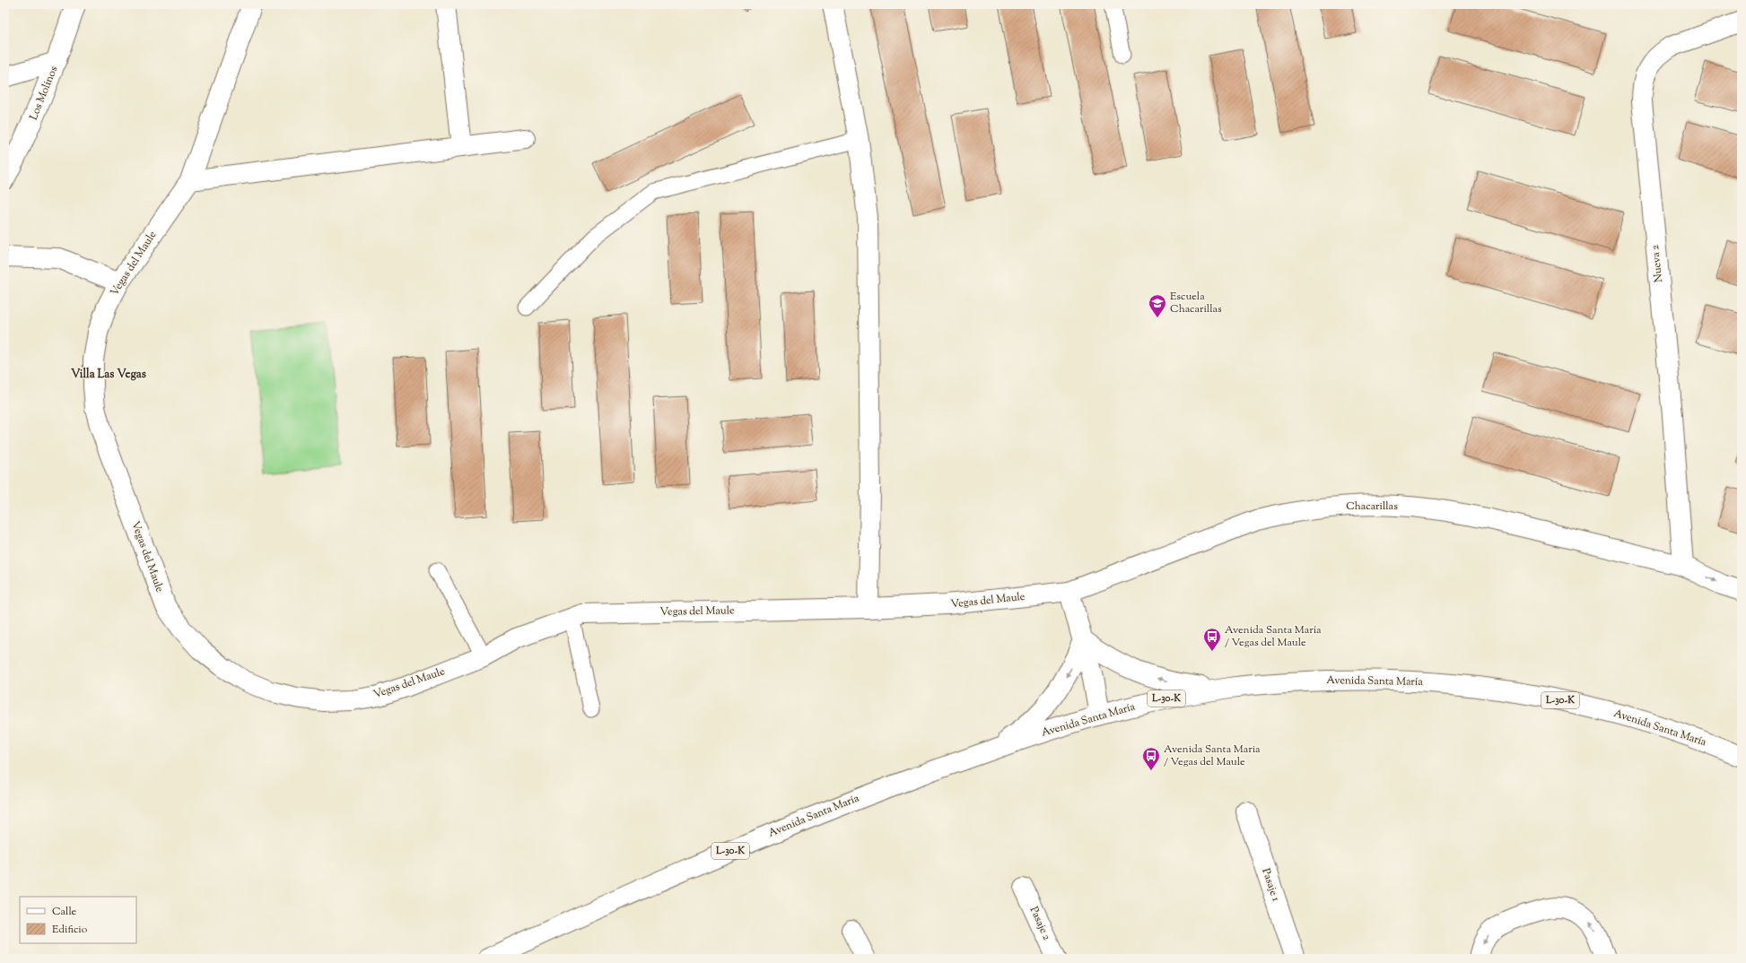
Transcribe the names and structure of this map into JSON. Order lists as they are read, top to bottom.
{
  "streets": {
    "street": [
      "Los Molinos",
      "Vegas del Maule",
      "Nueva 2",
      "Chacarillas",
      "Avenida Santa María",
      "L-30-K",
      "Pasaje 1",
      "Pasaje 2"
    ]
  },
  "crossings": [
    ["Vegas del Maule", "Chacarillas"],
    ["Nueva 2", "Chacarillas"]
  ],
  "districts": ["Villa Las Vegas"],
  "places": {
    "school or university": ["Escuela Chacarillas"],
    "bus stop": ["Avenida Santa María / Vegas del Maule", "Avenida Santa Maria / Vegas del Maule"]
  },
  "legend": ["Calle", "Edificio"]
}
